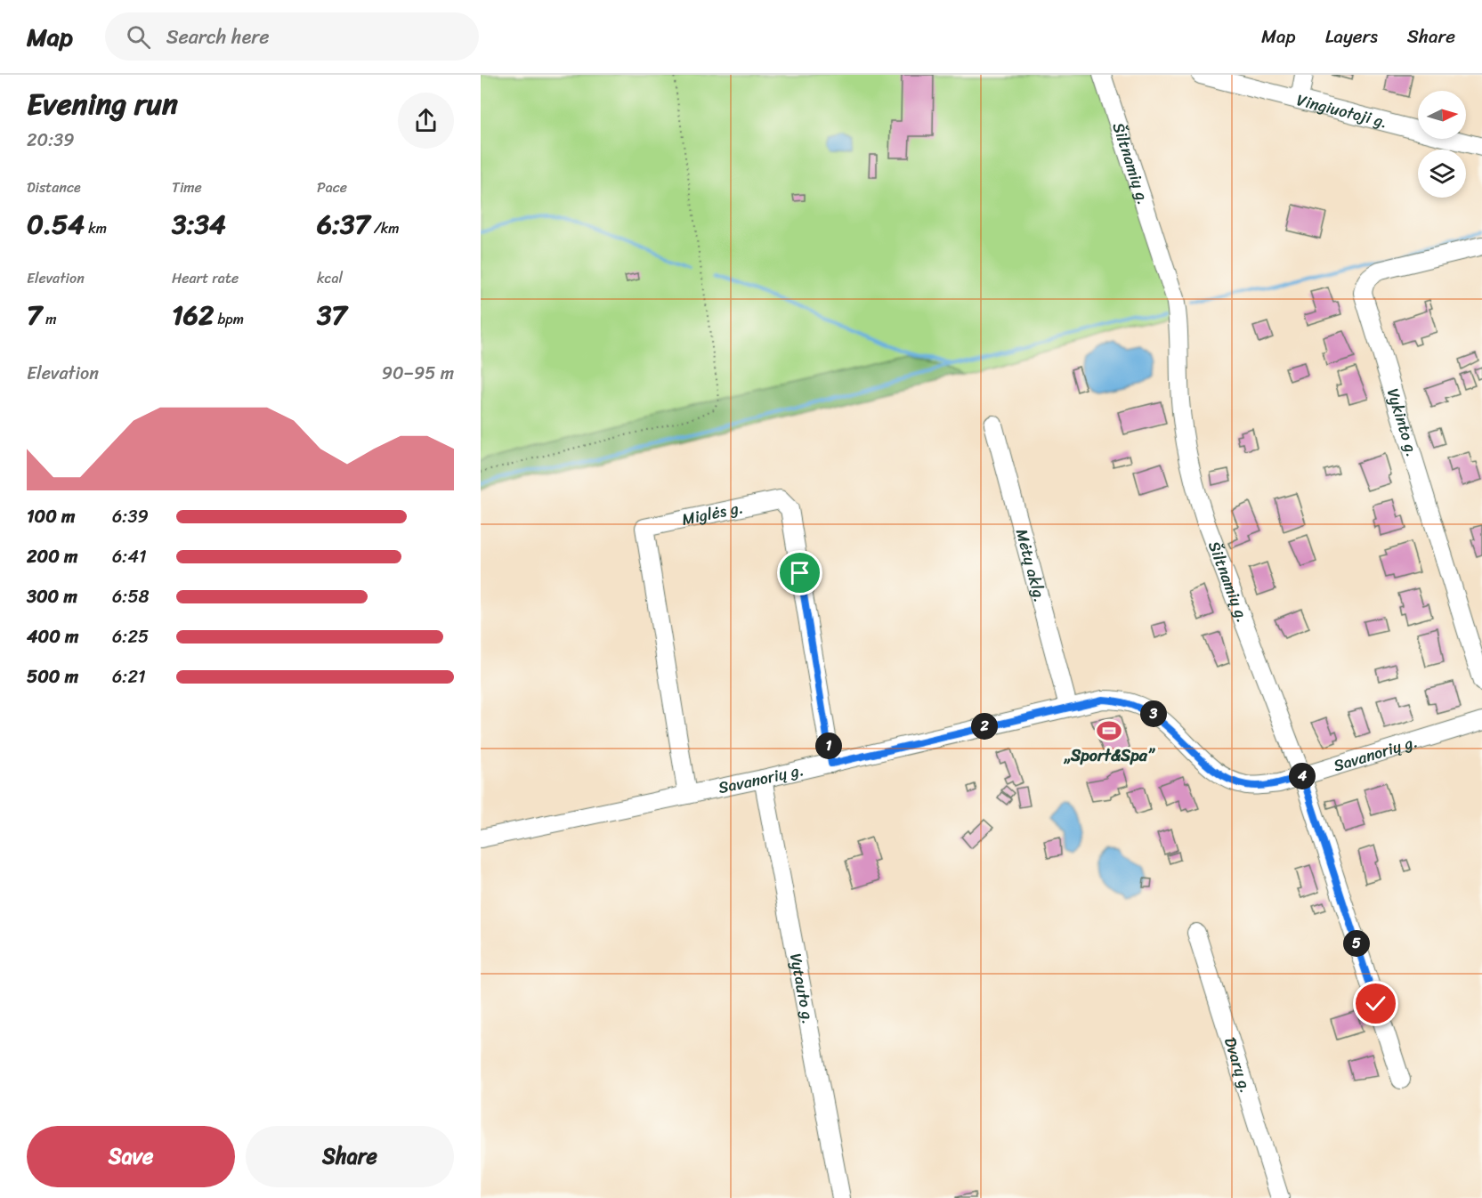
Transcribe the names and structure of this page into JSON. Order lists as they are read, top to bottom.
{
  "streets": {
    "street": [
      "Vingiuotoji g.",
      "Šiltnamių g.",
      "Vykinto g.",
      "Miglės g.",
      "Mėtų aklg.",
      "Savanorių g.",
      "Vytauto g.",
      "Dvarų g."
    ]
  },
  "crossings": [
    ["Šiltnamių g.", "Savanorių g."],
    ["Miglės g.", "Savanorių g."],
    ["Mėtų aklg.", "Savanorių g."],
    ["Savanorių g.", "Vytauto g."]
  ],
  "places": {
    "sports": ["„Sport&Spa”"]
  },
  "north": "right",
  "page": {
    "header": "Map",
    "search": "Search here",
    "nav": ["Map", "Layers", "Share"],
    "heading": ["Evening run", "20:39"],
    "stats": [
      ["Distance", "0.54 km"],
      ["Time", "3:34"],
      ["Pace", "6:37 /km"],
      ["Elevation", "7 m"],
      ["Heart rate", "162 bpm"],
      ["kcal", "37"]
    ],
    "chart": ["Elevation", "90–95 m"],
    "list": [
      {
        "name": "100 m",
        "note": "6:39"
      },
      {
        "name": "200 m",
        "note": "6:41"
      },
      {
        "name": "300 m",
        "note": "6:58"
      },
      {
        "name": "400 m",
        "note": "6:25"
      },
      {
        "name": "500 m",
        "note": "6:21"
      }
    ],
    "pins": [
      "3",
      "2",
      "1",
      "4",
      "5"
    ],
    "buttons": ["Save", "Share"]
  }
}
